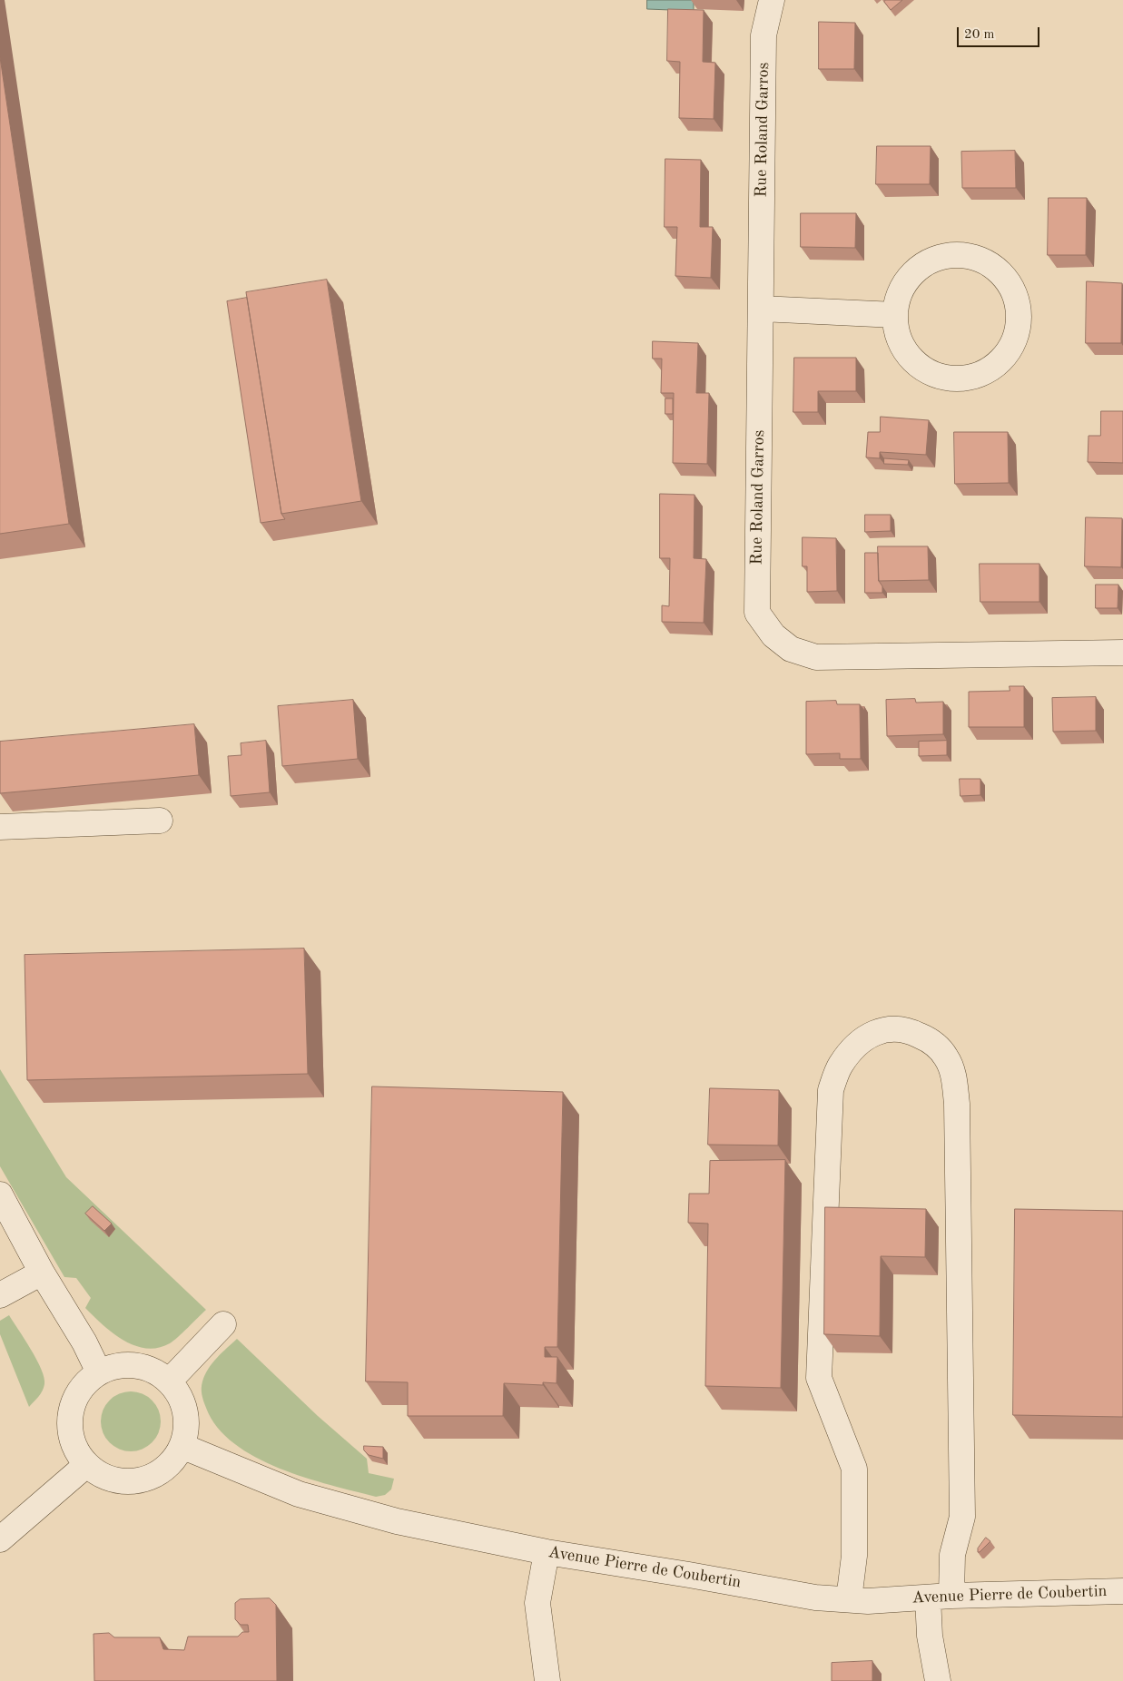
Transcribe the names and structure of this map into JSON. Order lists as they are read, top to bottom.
{
  "streets": {
    "street": ["Rue Roland Garros", "Avenue Pierre de Coubertin"]
  },
  "scale_bar": "20 m"
}
